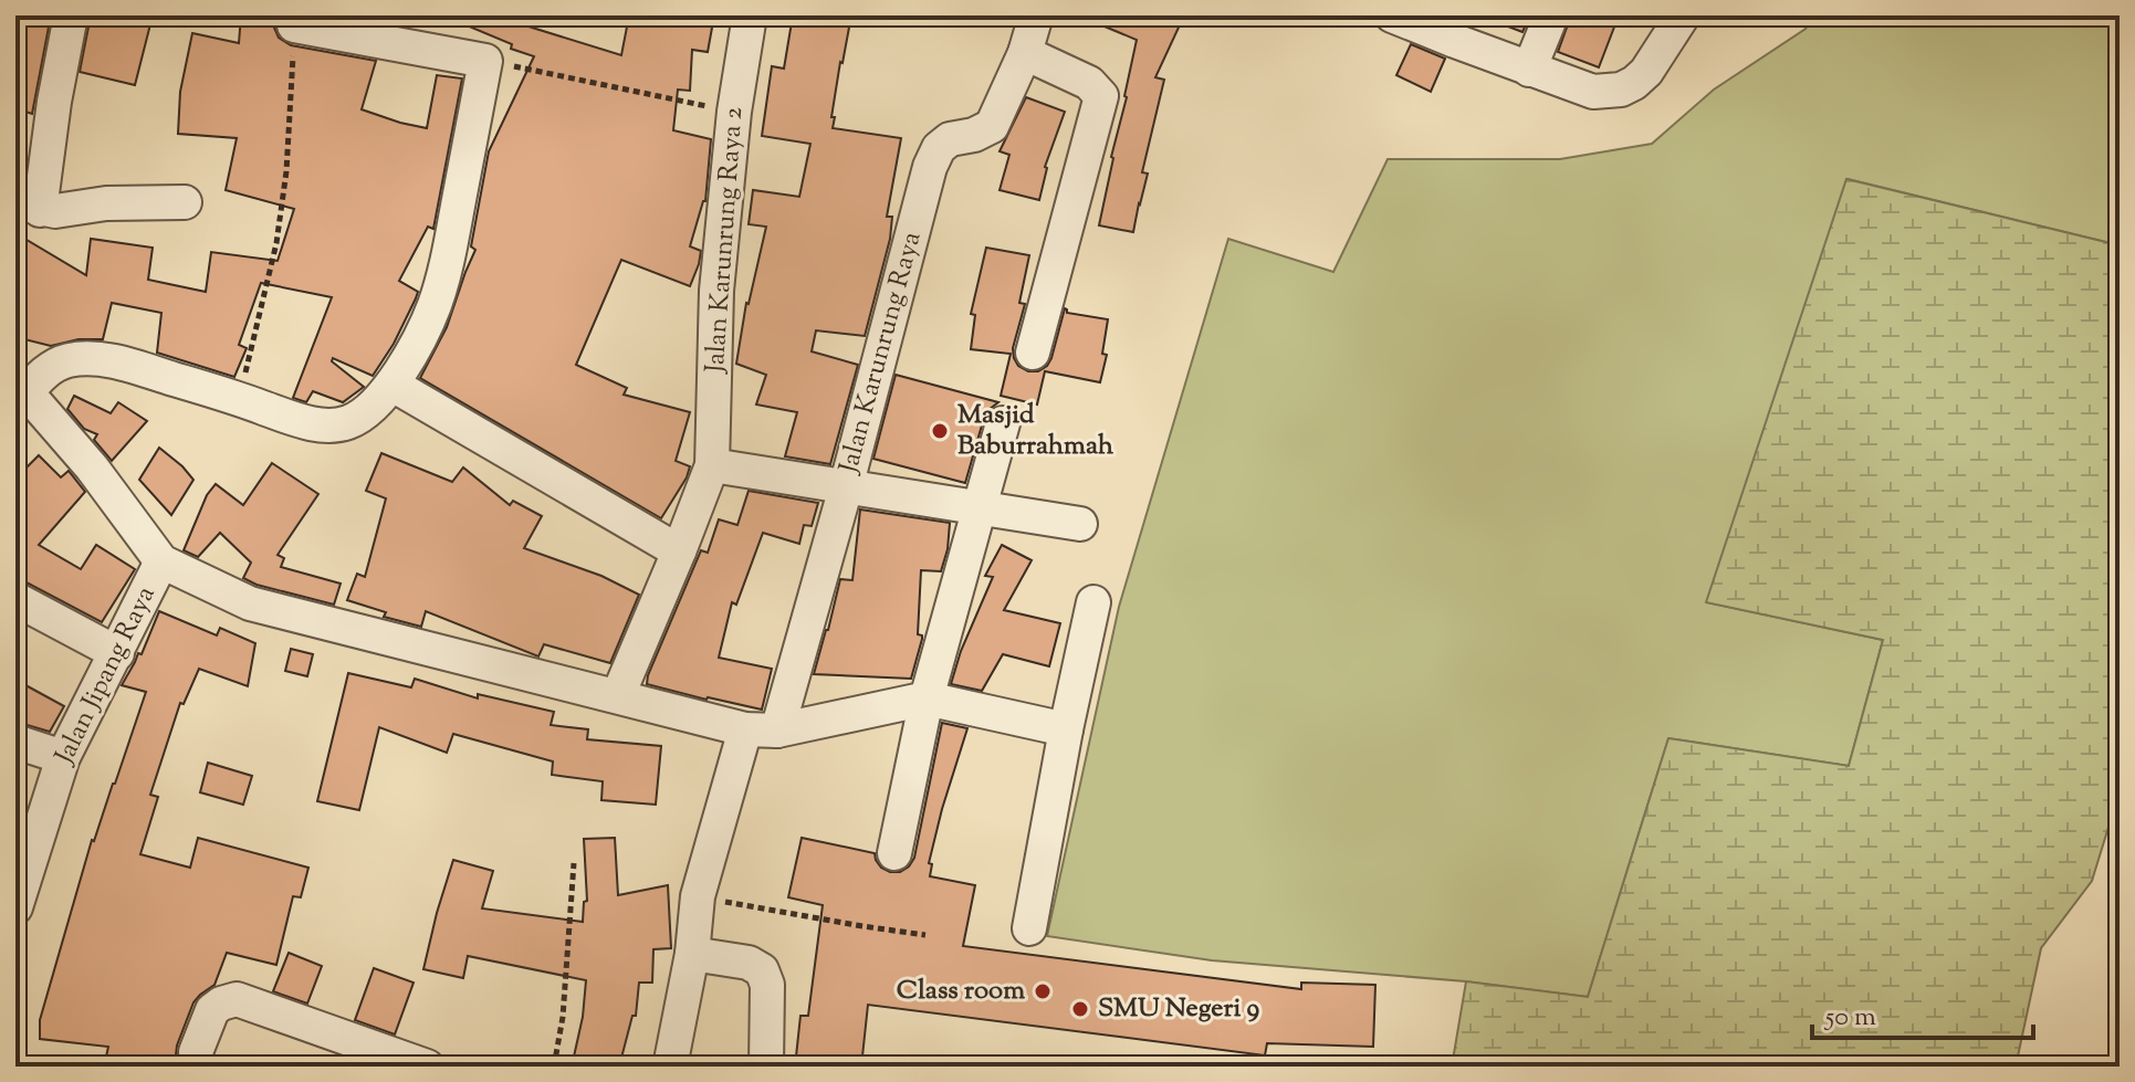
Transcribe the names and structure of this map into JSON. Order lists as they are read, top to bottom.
{
  "streets": {
    "street": ["Jalan Karunrung Raya 2", "Jalan Karunrung Raya", "Jalan Jipang Raya"]
  },
  "places": ["Masjid Baburrahmah", "Class room", "SMU Negeri 9"],
  "scale_bar": "50 m"
}
